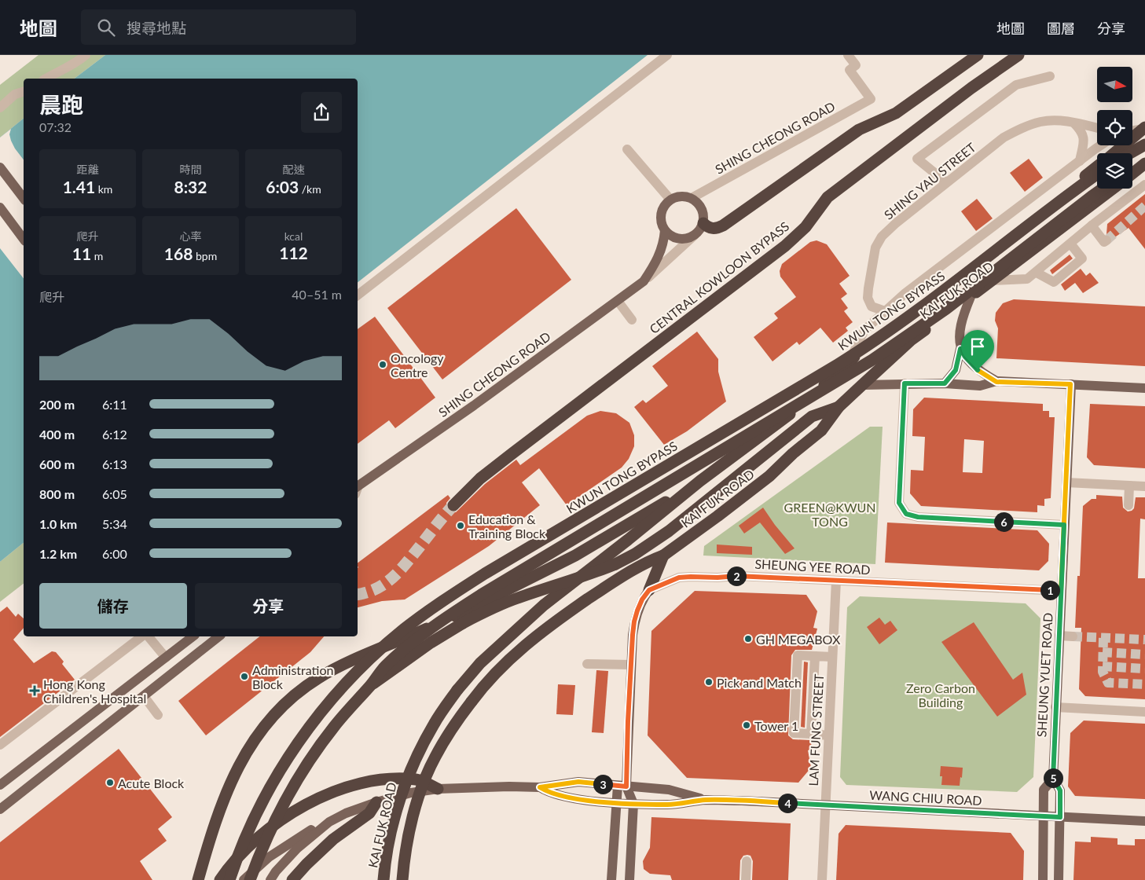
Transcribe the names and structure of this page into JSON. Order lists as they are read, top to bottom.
{
  "streets": {
    "highway": ["CENTRAL KOWLOON BYPASS", "KAI FUK ROAD", "KWUN TONG BYPASS"],
    "main road": ["SHING CHEONG ROAD", "SHEUNG YUET ROAD", "WANG CHIU ROAD"],
    "street": ["SHING YAU STREET", "SHEUNG YEE ROAD", "LAM FUNG STREET"]
  },
  "crossings": [
    ["SHING YAU STREET", "KAI FUK ROAD"],
    ["SHEUNG YEE ROAD", "SHEUNG YUET ROAD"],
    ["SHEUNG YEE ROAD", "LAM FUNG STREET"],
    ["SHEUNG YUET ROAD", "WANG CHIU ROAD"],
    ["LAM FUNG STREET", "WANG CHIU ROAD"]
  ],
  "parks": ["GREEN@KWUN TONG", "Zero Carbon Building"],
  "places": {
    "other": [
      "Oncology Centre",
      "Education & Training Block",
      "GH MEGABOX",
      "Administration Block",
      "Pick and Match",
      "Tower 1",
      "Acute Block"
    ],
    "health": ["Hong Kong Children's Hospital"]
  },
  "north": "right",
  "page": {
    "header": "地圖",
    "search": "搜尋地點",
    "nav": ["地圖", "圖層", "分享"],
    "heading": ["晨跑", "07:32"],
    "stats": [
      ["距離", "1.41 km"],
      ["時間", "8:32"],
      ["配速", "6:03 /km"],
      ["爬升", "11 m"],
      ["心率", "168 bpm"],
      ["kcal", "112"]
    ],
    "chart": ["爬升", "40–51 m"],
    "list": [
      {
        "name": "200 m",
        "note": "6:11"
      },
      {
        "name": "400 m",
        "note": "6:12"
      },
      {
        "name": "600 m",
        "note": "6:13"
      },
      {
        "name": "800 m",
        "note": "6:05"
      },
      {
        "name": "1.0 km",
        "note": "5:34"
      },
      {
        "name": "1.2 km",
        "note": "6:00"
      }
    ],
    "pins": [
      "6",
      "2",
      "1",
      "5",
      "3",
      "4"
    ],
    "buttons": ["儲存", "分享"]
  }
}
